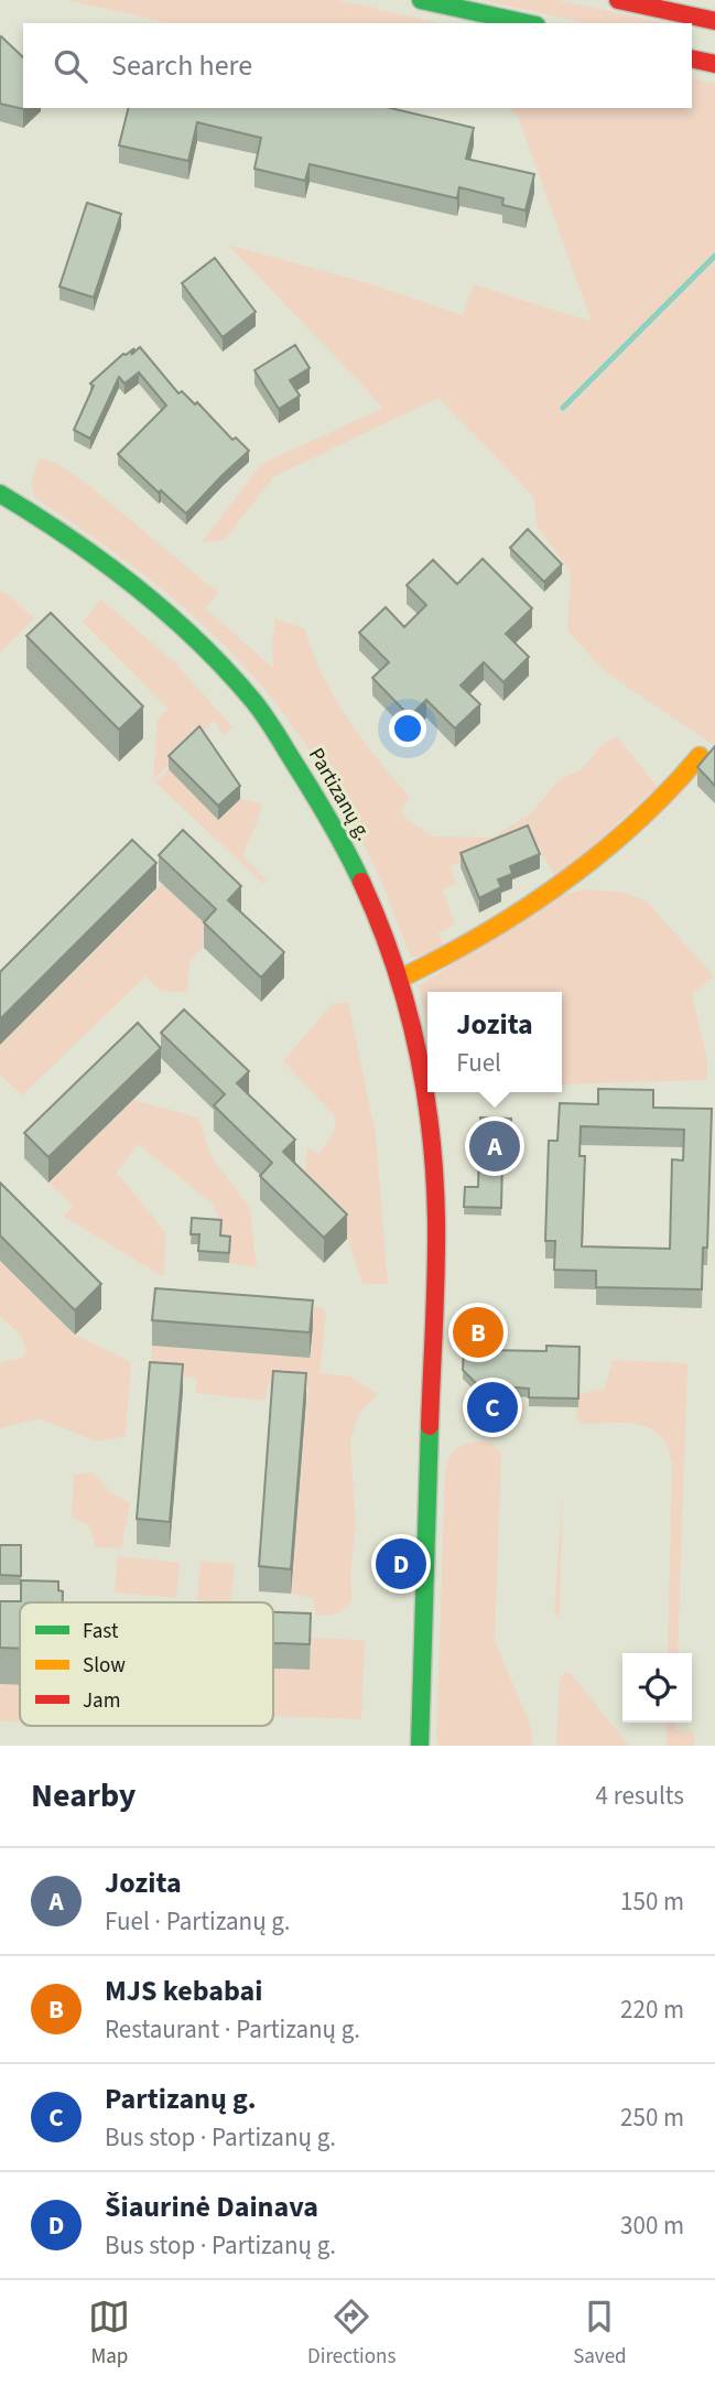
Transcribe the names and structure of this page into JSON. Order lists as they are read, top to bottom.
{
  "streets": {
    "main road": ["Partizanų g."]
  },
  "legend": ["Fast", "Slow", "Jam"],
  "page": {
    "search": "Search here",
    "popup": ["Jozita", "Fuel"],
    "pins": [
      "A",
      "B",
      "C",
      "D"
    ],
    "heading": ["Nearby", "4 results"],
    "list": [
      {
        "mark": "A",
        "name": "Jozita",
        "note": "Fuel · Partizanų g.",
        "value": "150 m"
      },
      {
        "mark": "B",
        "name": "MJS kebabai",
        "note": "Restaurant · Partizanų g.",
        "value": "220 m"
      },
      {
        "mark": "C",
        "name": "Partizanų g.",
        "note": "Bus stop · Partizanų g.",
        "value": "250 m"
      },
      {
        "mark": "D",
        "name": "Šiaurinė Dainava",
        "note": "Bus stop · Partizanų g.",
        "value": "300 m"
      }
    ],
    "nav": ["Map", "Directions", "Saved"]
  }
}
